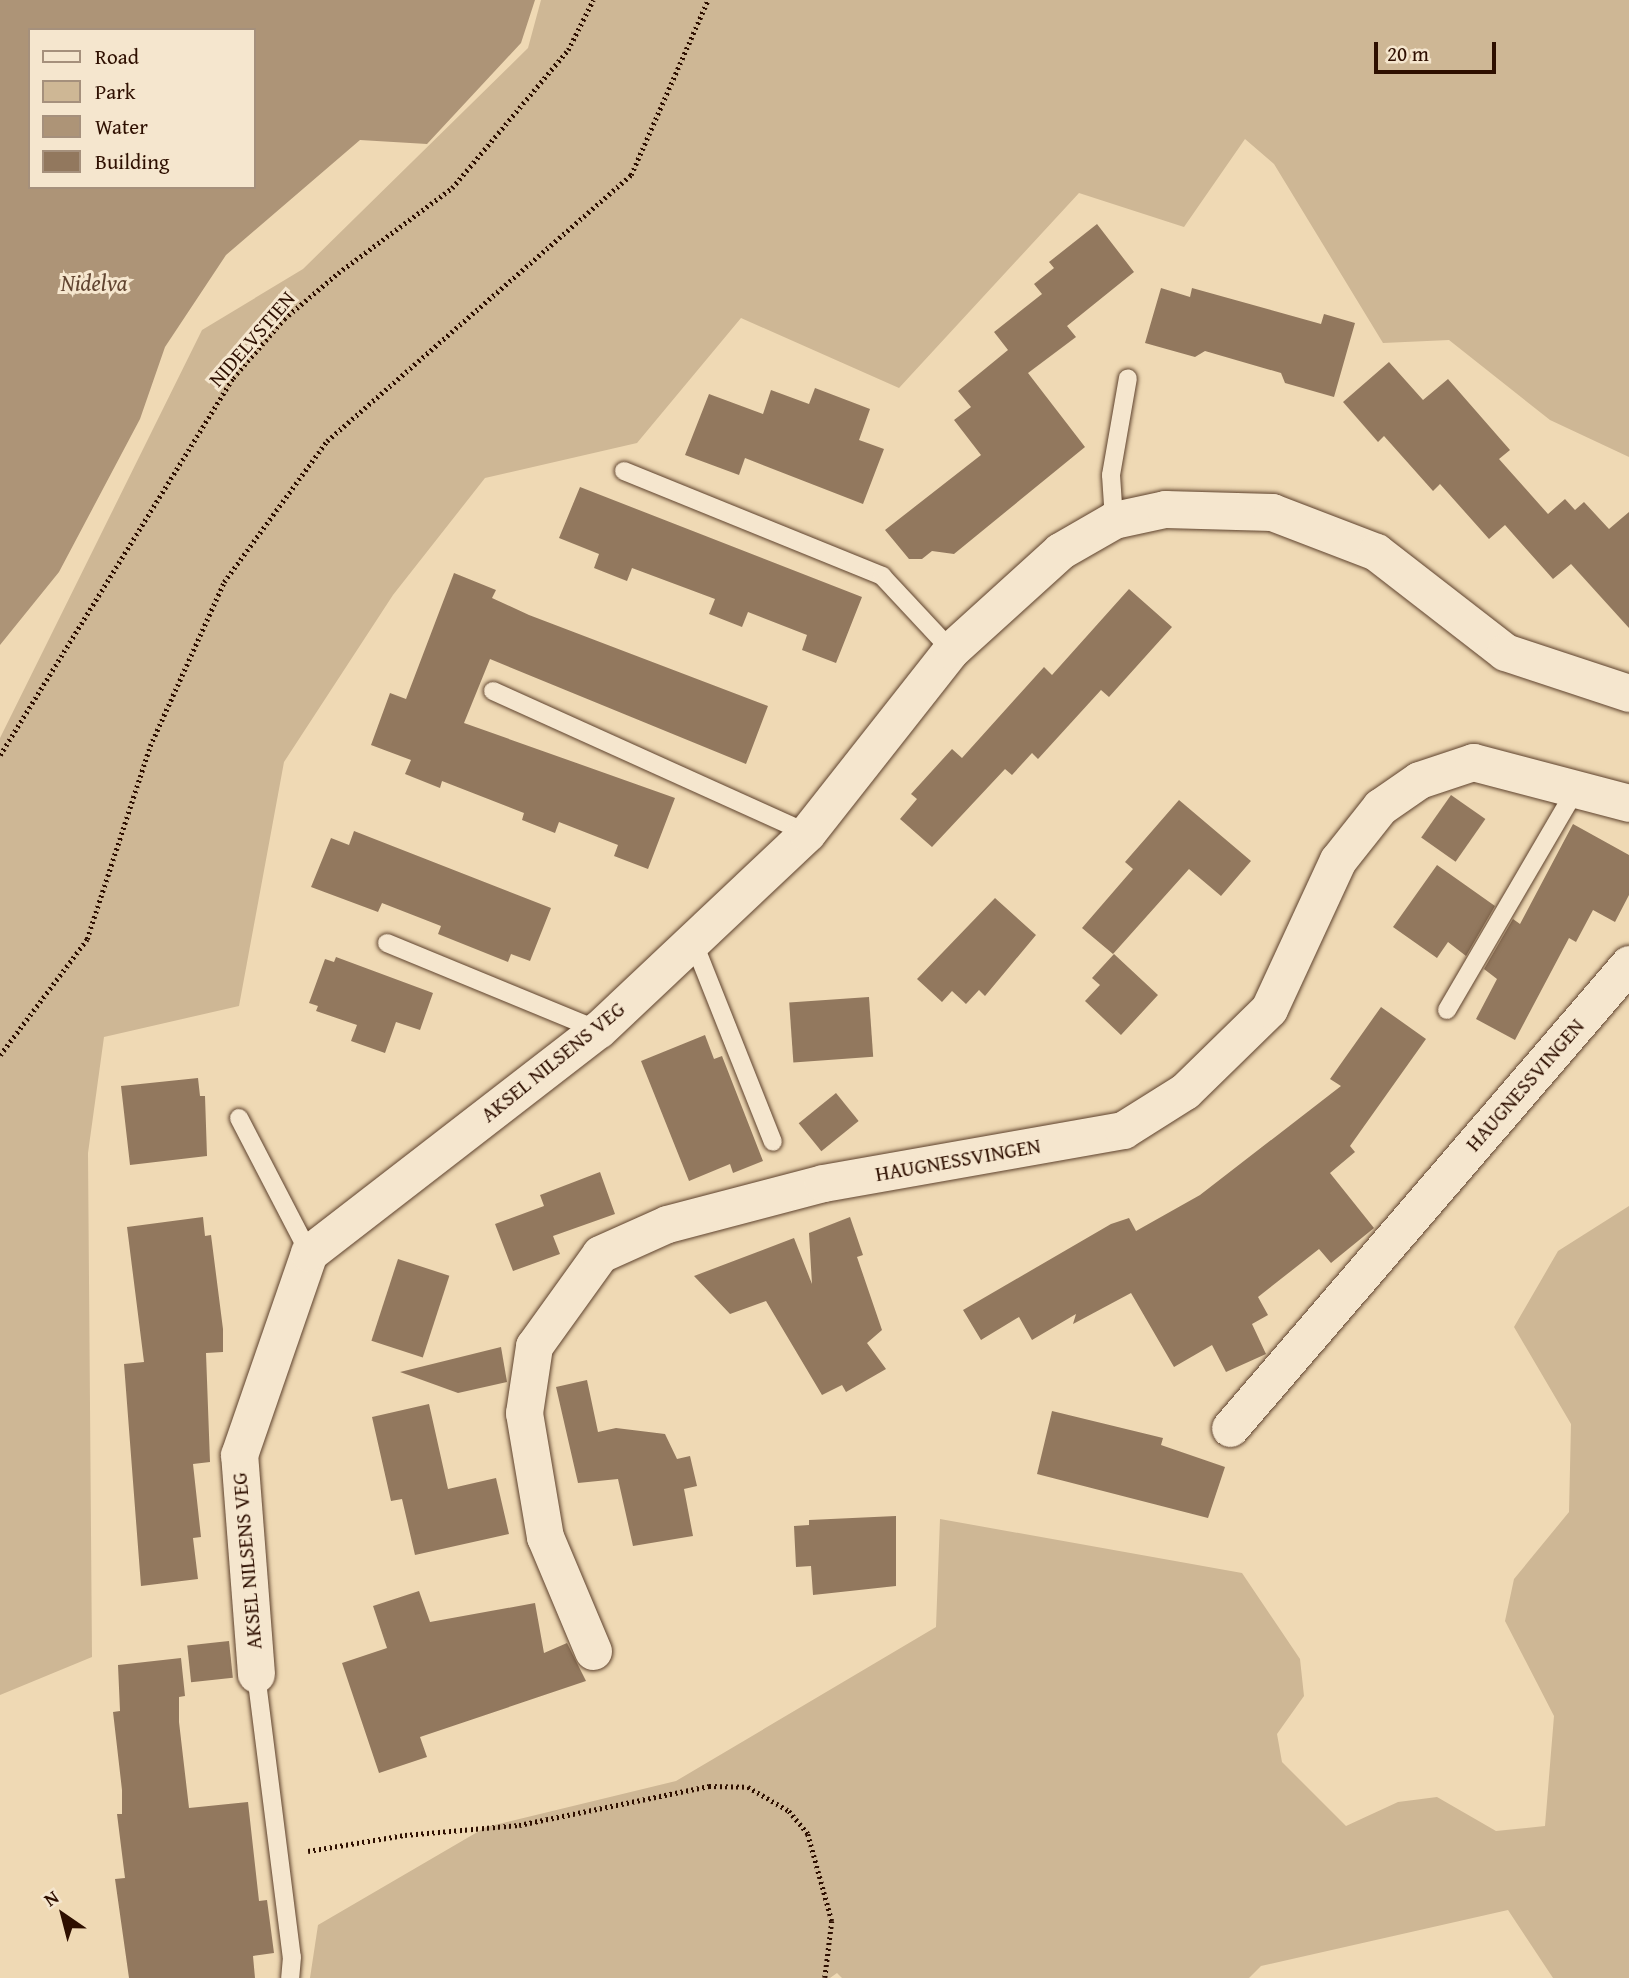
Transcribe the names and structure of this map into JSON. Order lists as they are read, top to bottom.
{
  "streets": {
    "street": ["AKSEL NILSENS VEG", "HAUGNESSVINGEN"],
    "path": ["NIDELVSTIEN"]
  },
  "water": ["Nidelva"],
  "legend": [
    "Road",
    "Park",
    "Water",
    "Building"
  ],
  "scale_bar": "20 m",
  "north": "top left"
}
